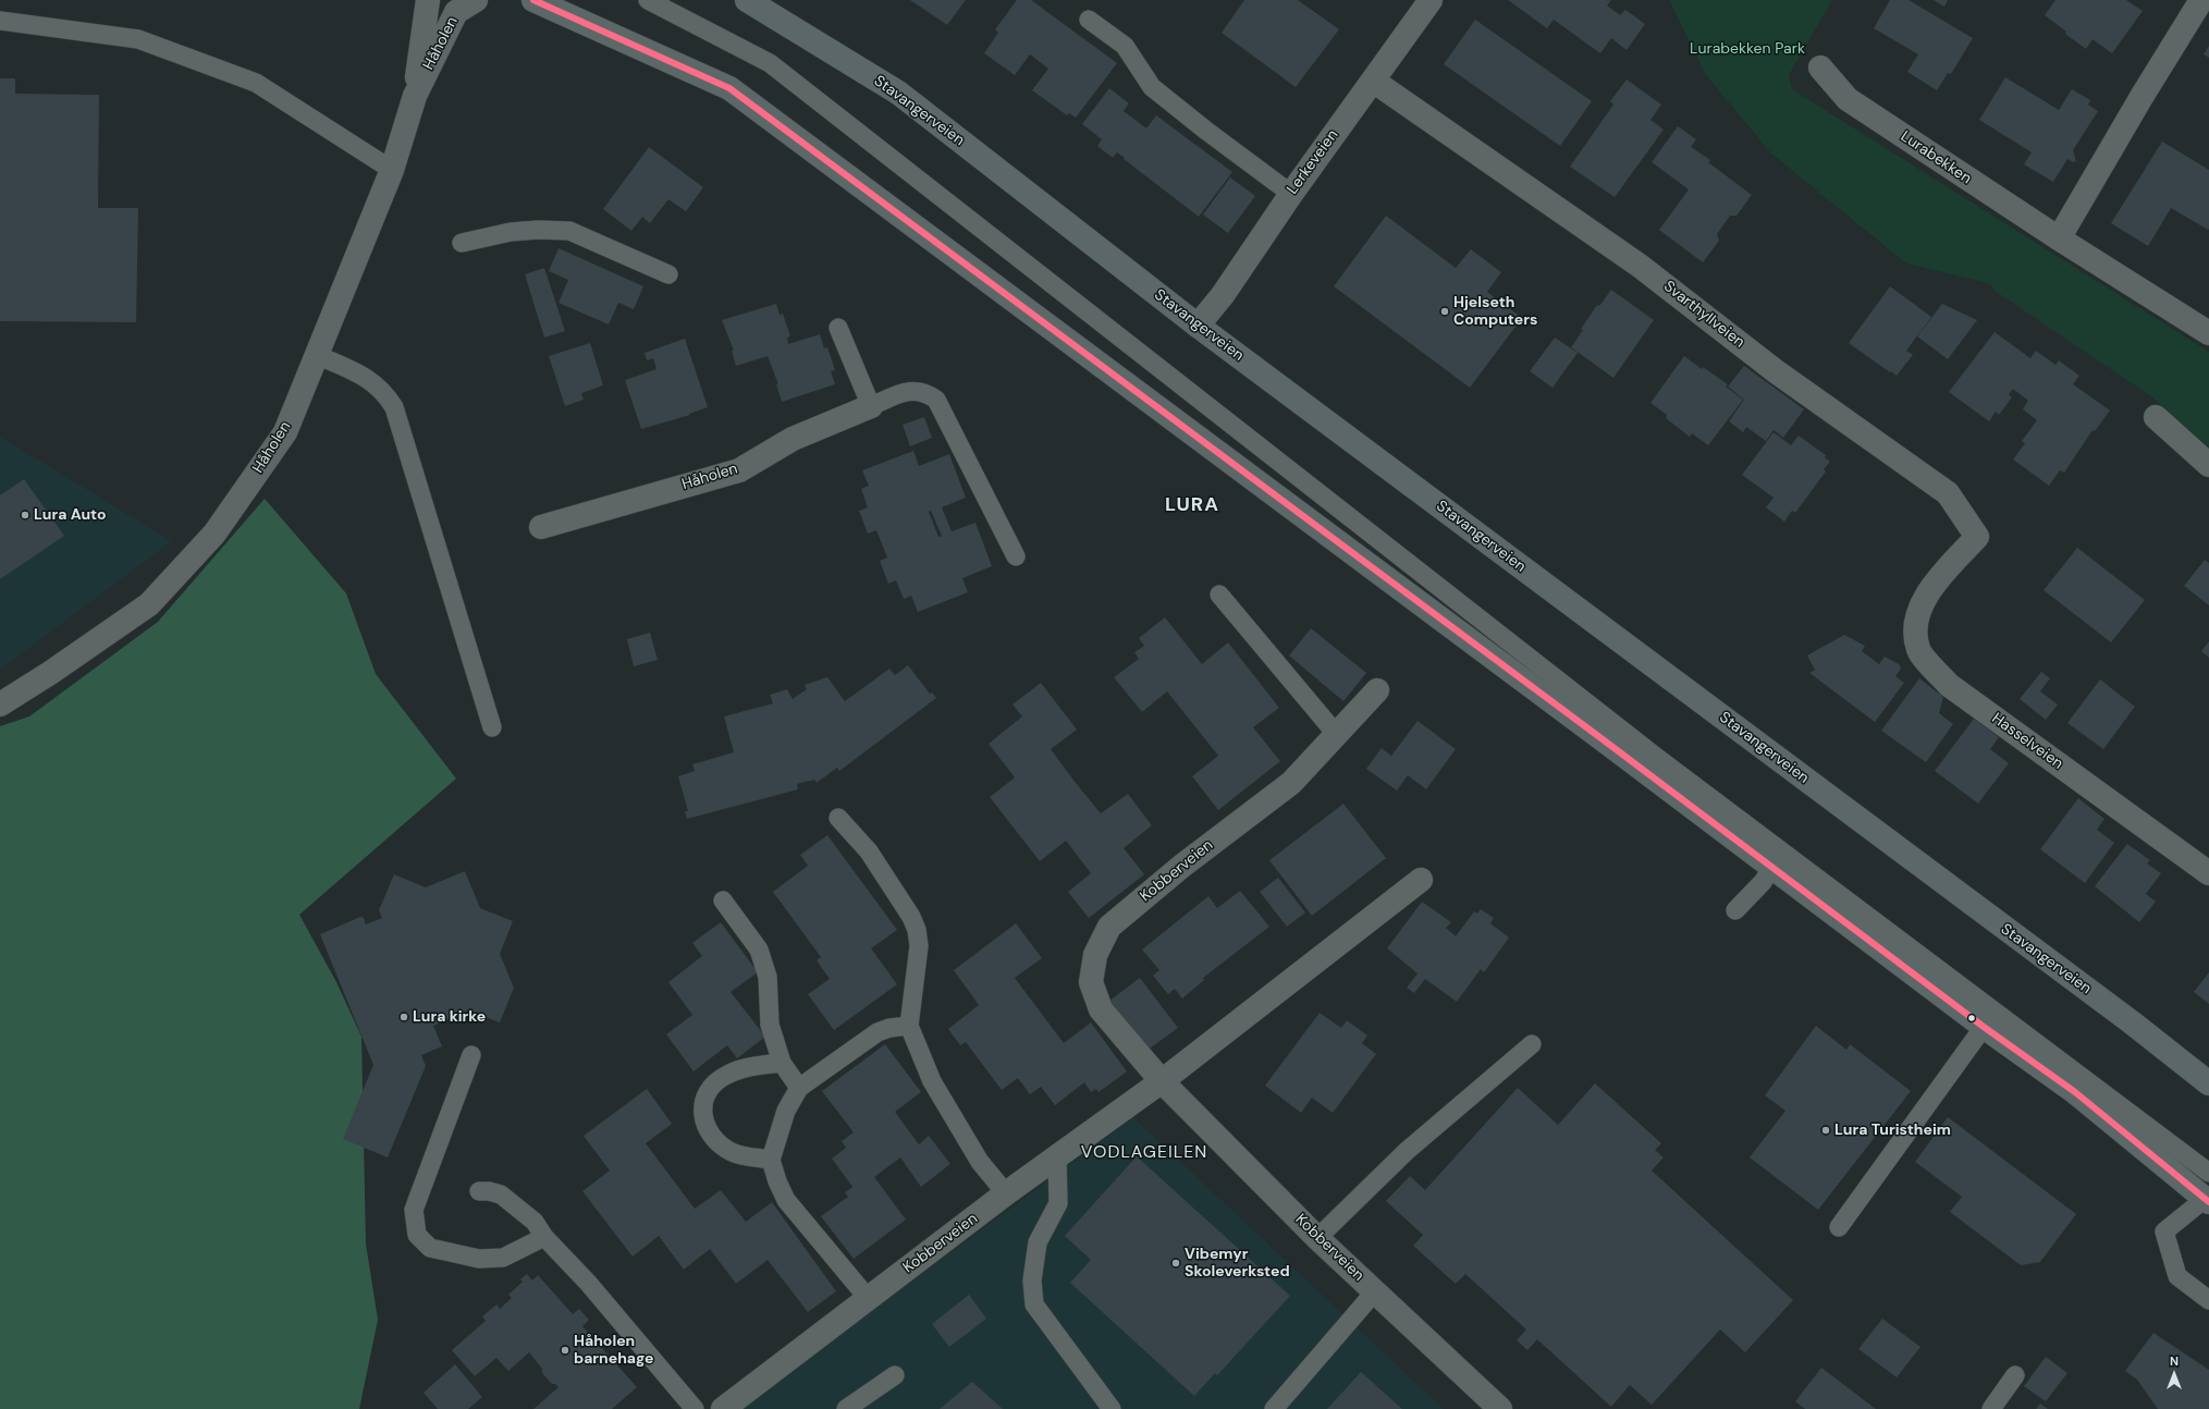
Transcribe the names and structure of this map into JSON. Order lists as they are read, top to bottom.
{
  "streets": {
    "main road": ["Stavangerveien"],
    "street": [
      "Håholen",
      "Lurabekken",
      "Lerkeveien",
      "Svarthyllveien",
      "Hasselveien",
      "Kobberveien"
    ]
  },
  "crossings": [
    ["Stavangerveien", "Lerkeveien"],
    ["Lerkeveien", "Svarthyllveien"],
    ["Svarthyllveien", "Hasselveien"]
  ],
  "districts": ["LURA", "VODLAGEILEN"],
  "parks": ["Lurabekken Park"],
  "places": [
    "Hjelseth Computers",
    "Lura Auto",
    "Lura kirke",
    "Lura Turistheim",
    "Vibemyr Skoleverksted",
    "Håholen barnehage"
  ],
  "north": "top"
}
